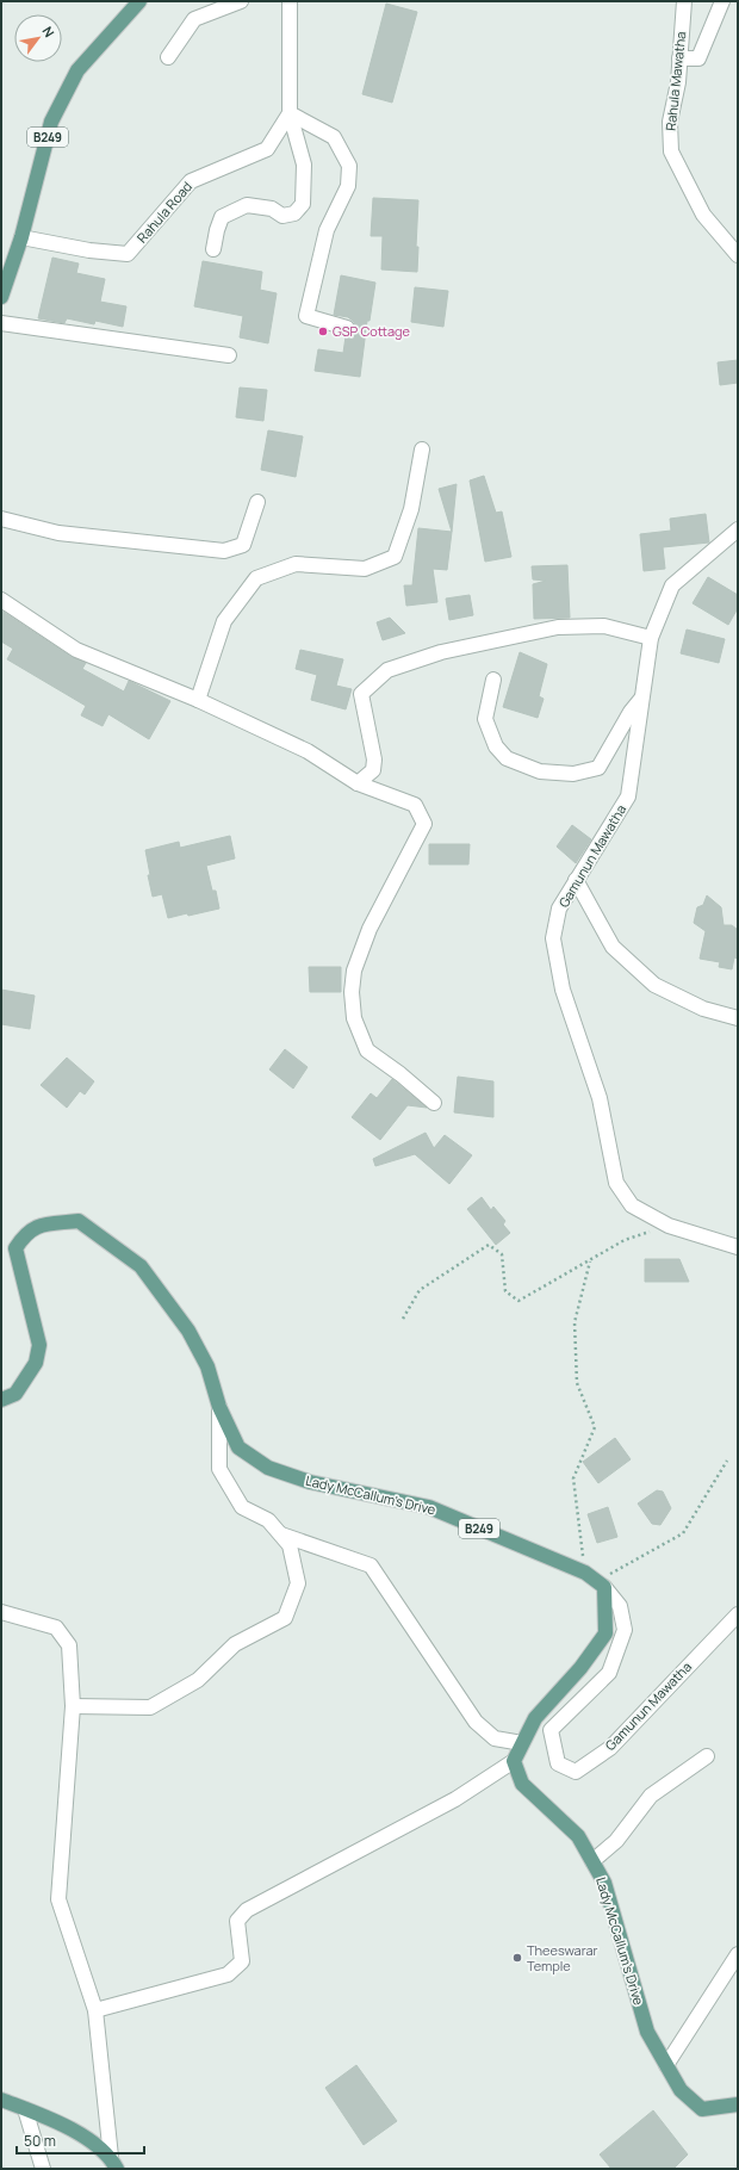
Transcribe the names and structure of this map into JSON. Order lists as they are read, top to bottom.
{
  "streets": {
    "main road": ["B249", "Lady McCallum's Drive"],
    "street": ["Rahula Mawatha", "Rahula Road", "Gamunun Mawatha"]
  },
  "crossings": [
    ["B249", "Rahula Road"],
    ["Gamunun Mawatha", "Lady McCallum's Drive"]
  ],
  "places": ["GSP Cottage", "Theeswarar Temple"],
  "scale_bar": "50 m",
  "north": "top right"
}
